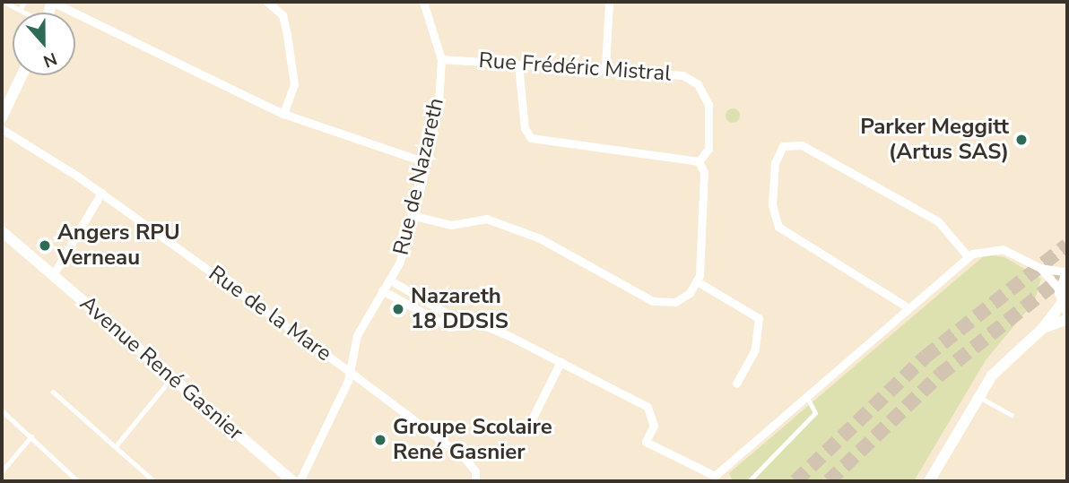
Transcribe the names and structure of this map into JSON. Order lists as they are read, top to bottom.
{
  "streets": {
    "main road": ["Avenue René Gasnier"],
    "street": ["Rue Frédéric Mistral", "Rue de Nazareth", "Rue de la Mare"]
  },
  "crossings": [
    ["Rue Frédéric Mistral", "Rue de Nazareth"],
    ["Rue de Nazareth", "Rue de la Mare"]
  ],
  "places": [
    "Parker Meggitt (Artus SAS)",
    "Angers RPU Verneau",
    "Nazareth 18 DDSIS",
    "Groupe Scolaire René Gasnier"
  ],
  "north": "bottom"
}
